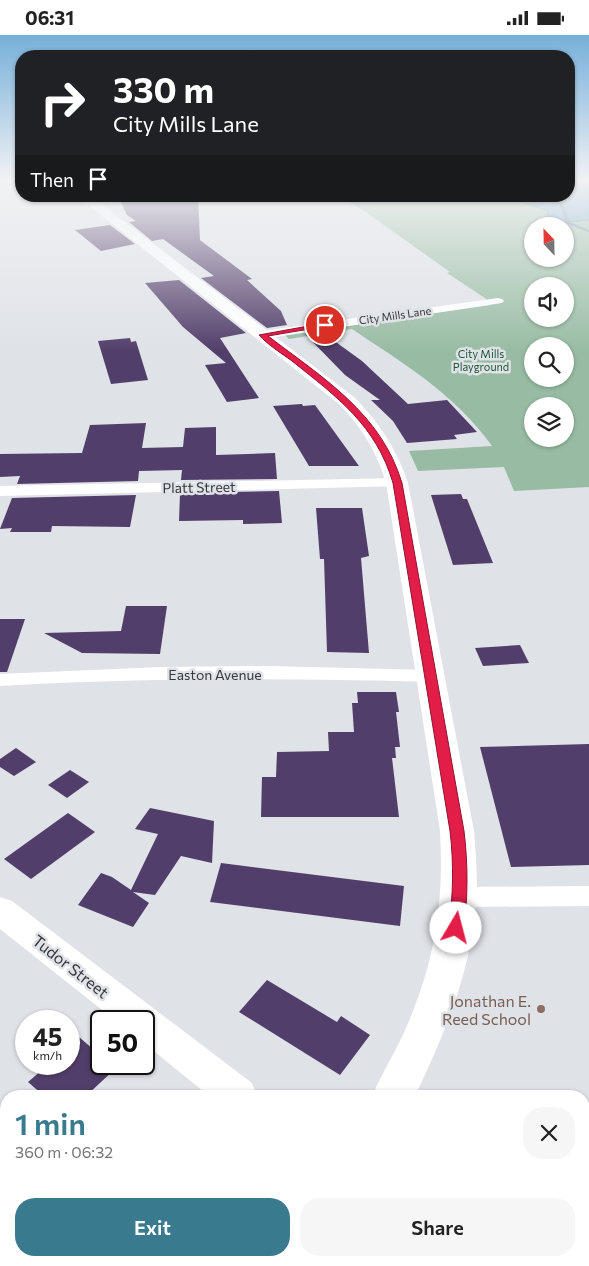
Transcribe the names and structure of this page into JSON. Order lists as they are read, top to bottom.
{
  "streets": {
    "street": [
      "City Mills Lane",
      "Platt Street",
      "Easton Avenue",
      "Tudor Street"
    ]
  },
  "parks": ["City Mills Playground"],
  "places": ["Jonathan E. Reed School"],
  "north": "top",
  "page": {
    "status": "06:31",
    "turn": ["330 m", "City Mills Lane"],
    "then": "Then",
    "speed": "45 km/h",
    "limit": "50",
    "heading": ["1 min", "360 m · 06:32"],
    "buttons": ["Exit", "Share"]
  }
}
